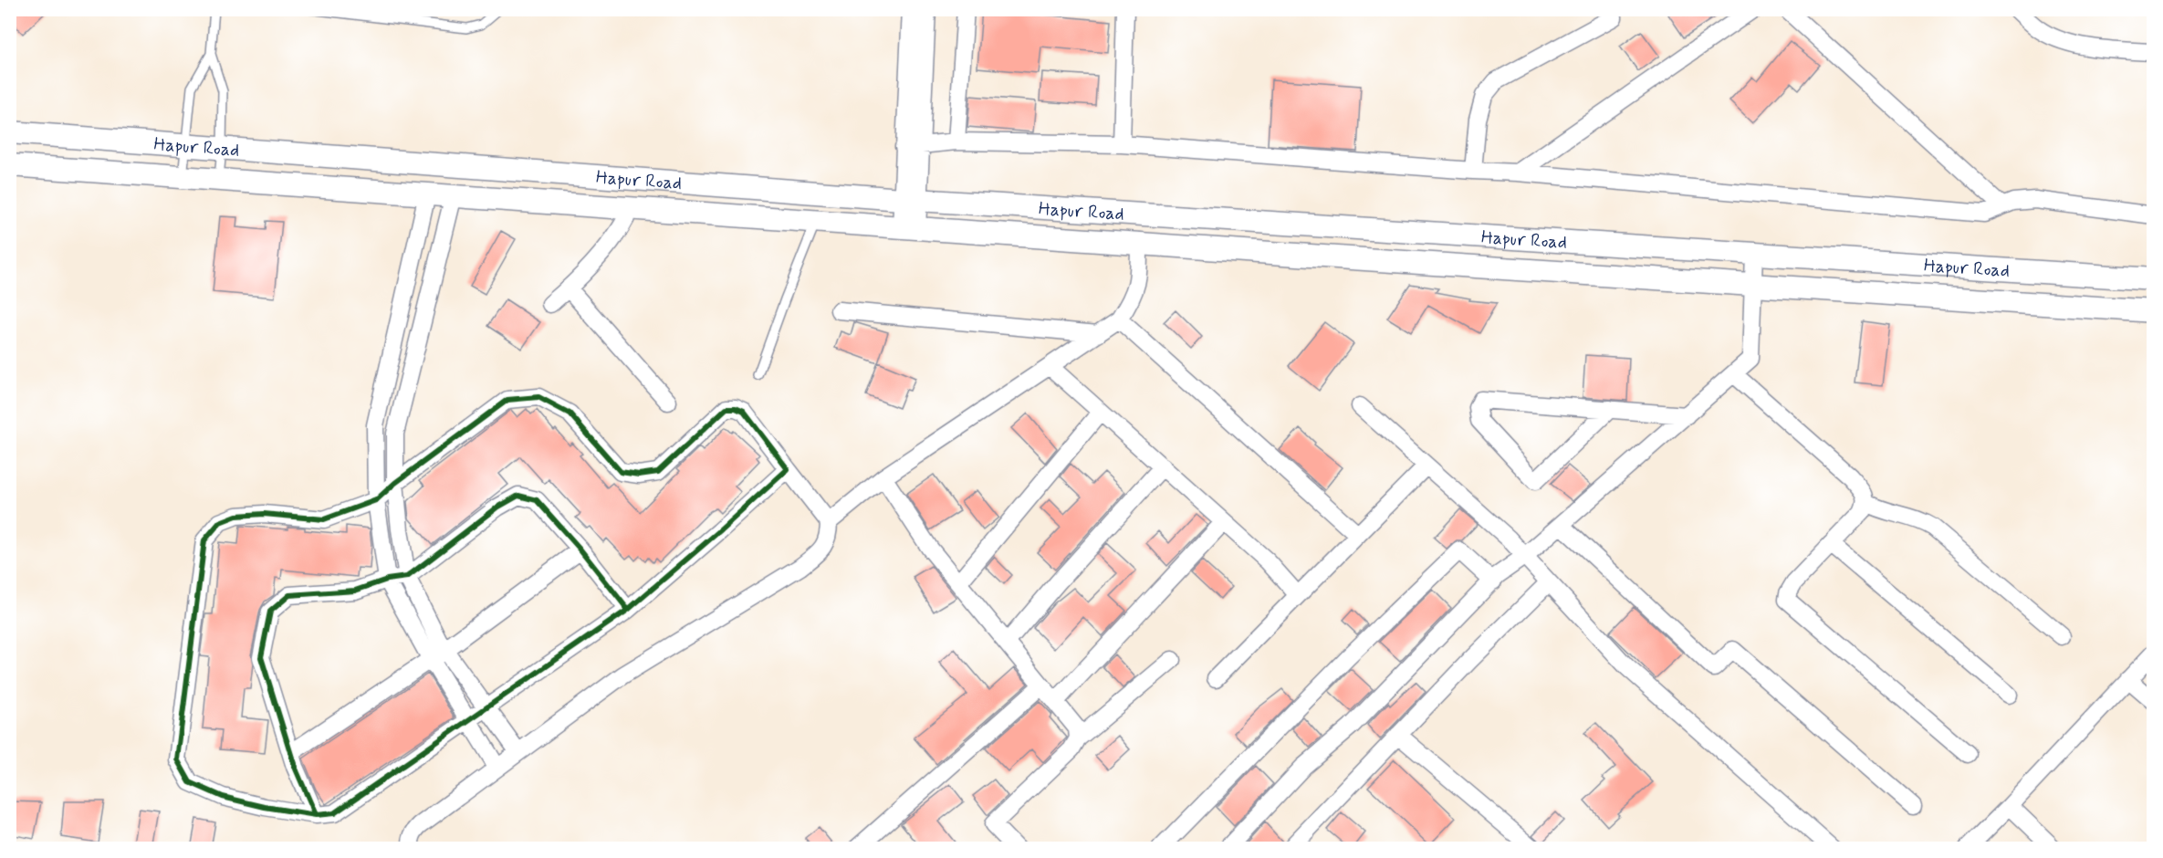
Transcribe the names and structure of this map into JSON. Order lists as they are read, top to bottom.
{
  "streets": {
    "main road": ["Hapur Road"]
  }
}
